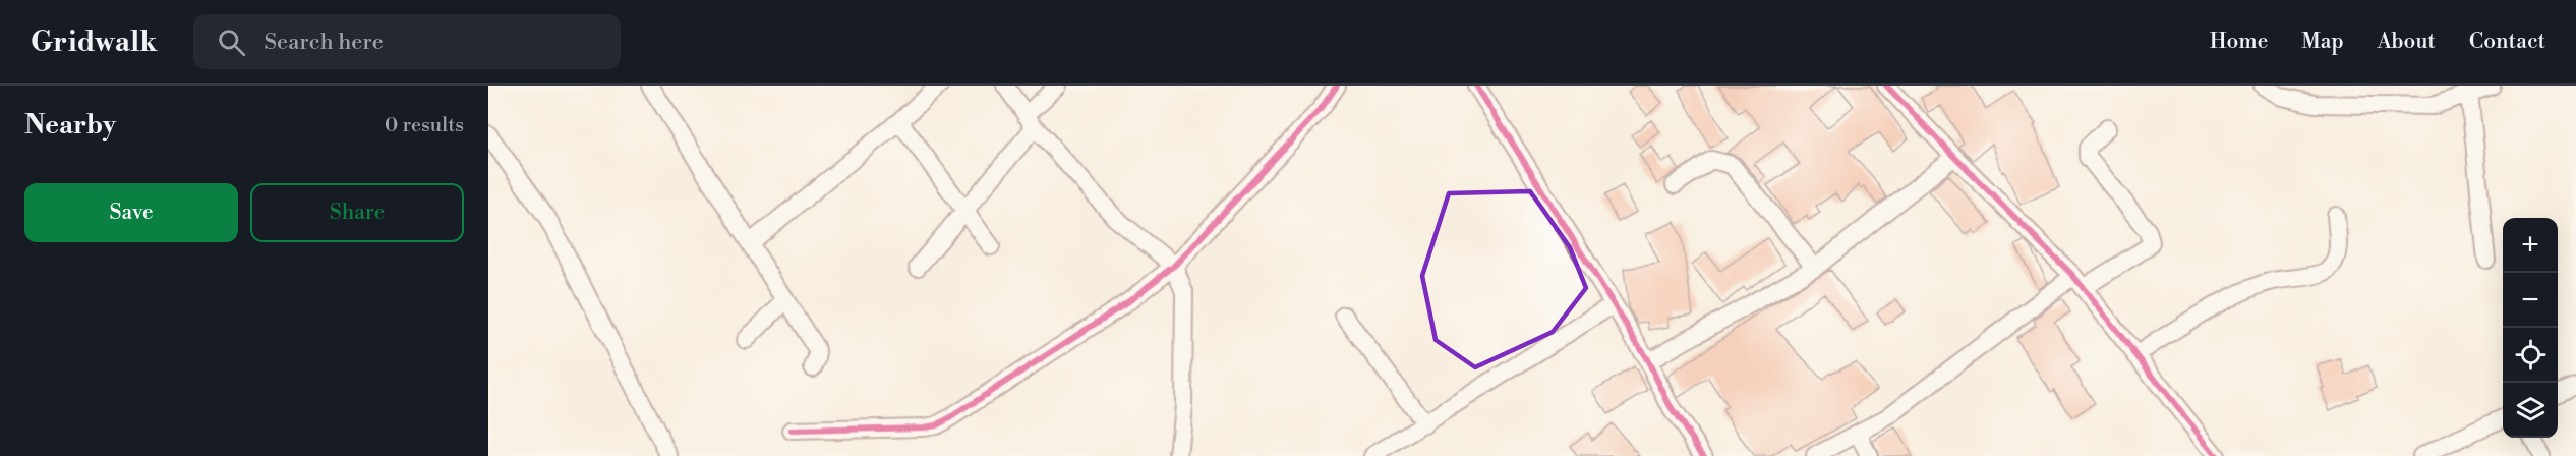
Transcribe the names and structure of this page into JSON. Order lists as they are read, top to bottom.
{
  "page": {
    "header": "Gridwalk",
    "search": "Search here",
    "nav": [
      "Home",
      "Map",
      "About",
      "Contact"
    ],
    "heading": ["Nearby", "0 results"],
    "buttons": ["Save", "Share"],
    "map_buttons": ["+", "−"]
  }
}
